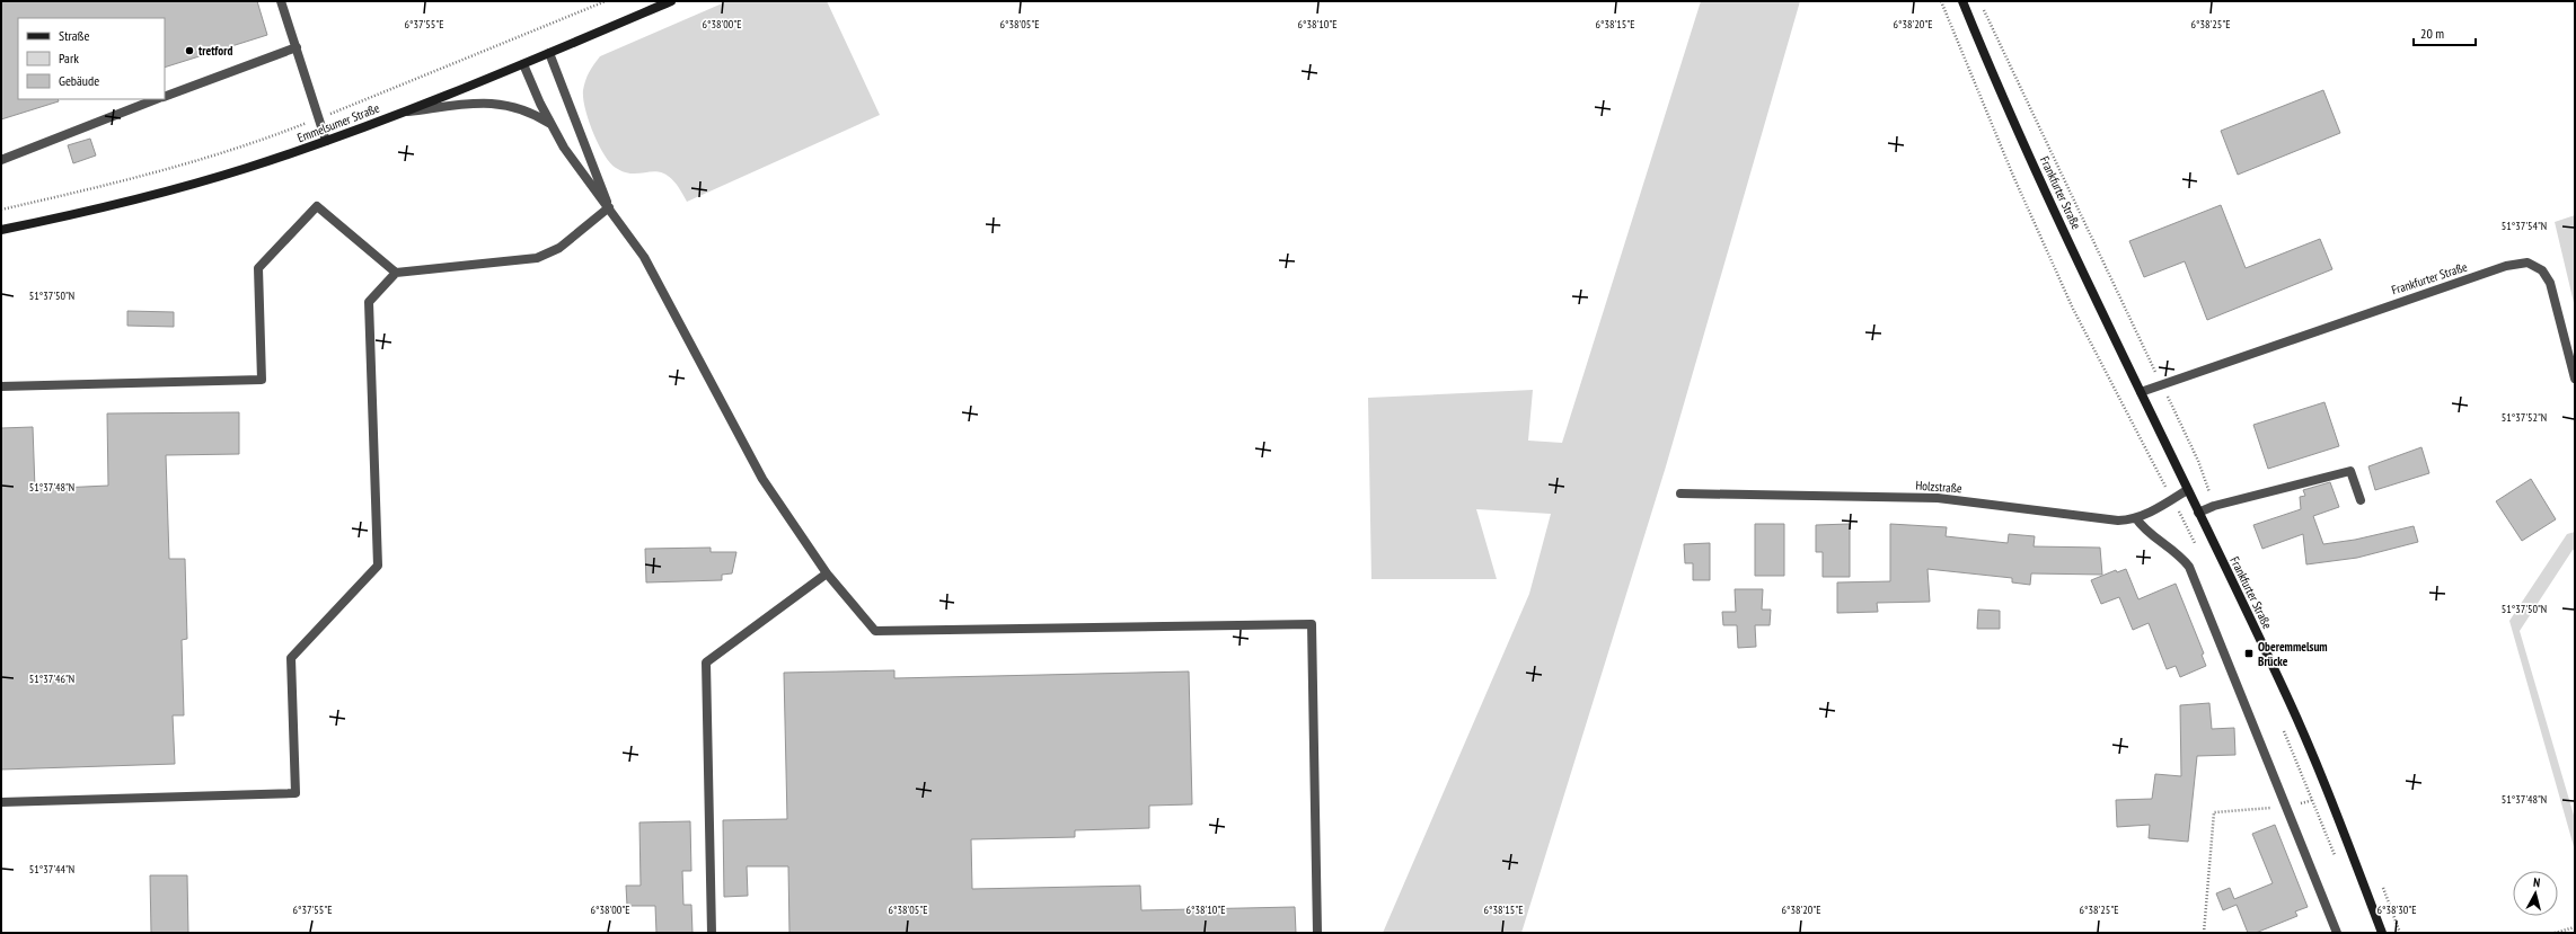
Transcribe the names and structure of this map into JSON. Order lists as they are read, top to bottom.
{
  "streets": {
    "main road": ["Emmelsumer Straße", "Frankfurter Straße"],
    "street": ["Holzstraße"]
  },
  "crossings": [
    ["Frankfurter Straße", "Holzstraße"]
  ],
  "places": {
    "other": ["tretford"],
    "transit": ["Oberemmelsum Brücke"]
  },
  "legend": ["Straße", "Park", "Gebäude"],
  "scale_bar": "20 m",
  "north": "top",
  "coordinates": [
    "6°37'55\"E",
    "6°38'00\"E",
    "6°38'05\"E",
    "6°38'10\"E",
    "6°38'15\"E",
    "6°38'20\"E",
    "6°38'25\"E",
    "51°37'54\"N",
    "51°37'50\"N",
    "51°37'52\"N",
    "51°37'48\"N",
    "51°37'46\"N",
    "51°37'44\"N",
    "6°38'30\"E"
  ]
}
